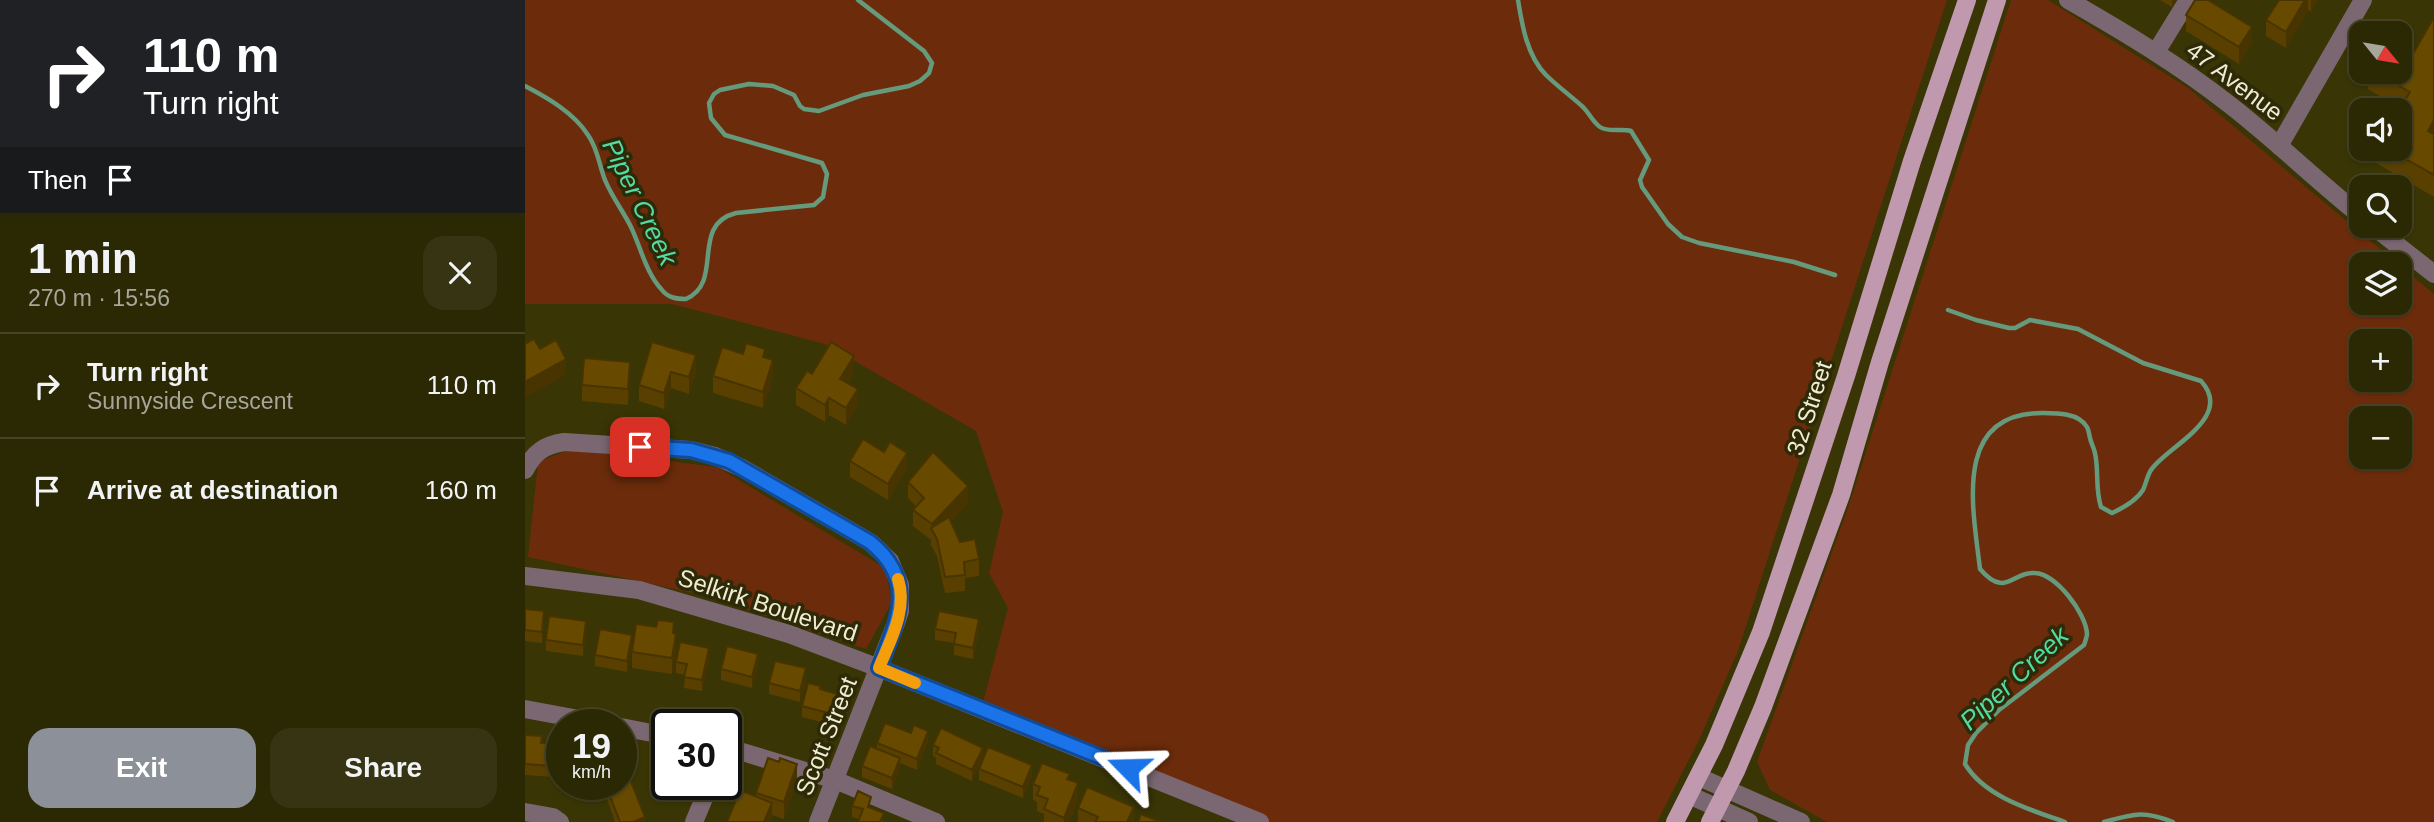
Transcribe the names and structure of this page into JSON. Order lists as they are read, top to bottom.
{
  "streets": {
    "main road": ["32 Street"],
    "street": ["47 Avenue", "Selkirk Boulevard", "Scott Street"]
  },
  "crossings": [
    ["Selkirk Boulevard", "Scott Street"]
  ],
  "water": ["Piper Creek"],
  "north": "bottom right",
  "page": {
    "turn": ["110 m", "Turn right"],
    "map_buttons": ["+", "−"],
    "then": "Then",
    "heading": ["1 min", "270 m · 15:56"],
    "list": [
      {
        "name": "Turn right",
        "note": "Sunnyside Crescent",
        "value": "110 m"
      },
      {
        "name": "Arrive at destination",
        "value": "160 m"
      }
    ],
    "speed": "19 km/h",
    "limit": "30",
    "buttons": ["Exit", "Share"]
  }
}
